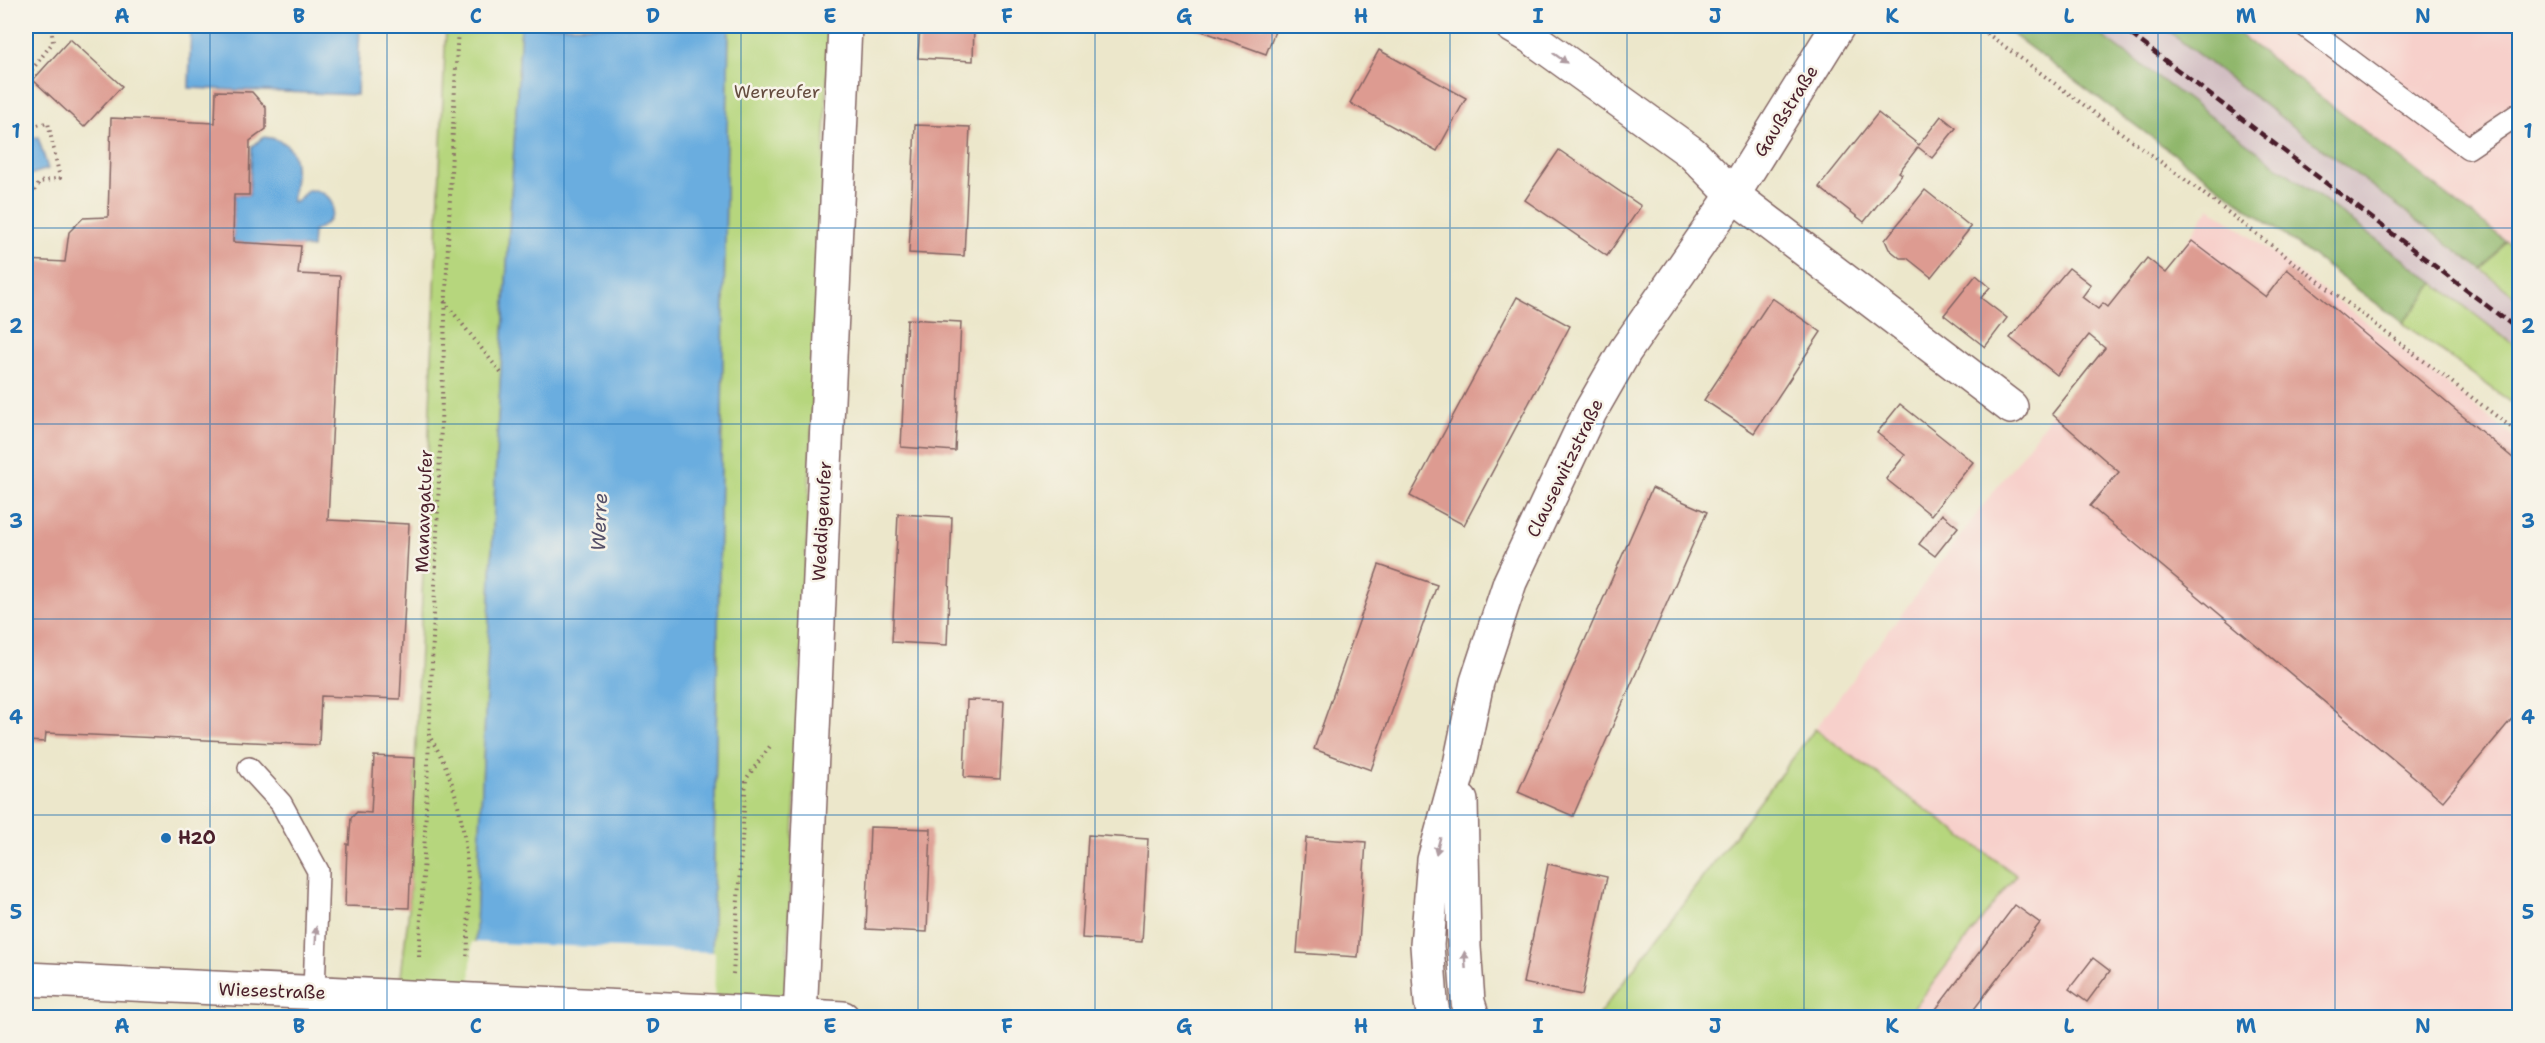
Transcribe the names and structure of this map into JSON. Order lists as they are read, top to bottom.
{
  "streets": {
    "street": [
      "Gaußstraße",
      "Clausewitzstraße",
      "Weddigenufer",
      "Wiesestraße"
    ],
    "path": ["Manavgatufer"]
  },
  "crossings": [
    ["Gaußstraße", "Clausewitzstraße"],
    ["Manavgatufer", "Wiesestraße"],
    ["Weddigenufer", "Wiesestraße"]
  ],
  "water": ["Werre"],
  "parks": ["Werreufer"],
  "places": ["H2O"],
  "grid": {
    "columns": [
      "A",
      "B",
      "C",
      "D",
      "E",
      "F",
      "G",
      "H",
      "I",
      "J",
      "K",
      "L",
      "M",
      "N"
    ],
    "rows": [
      "1",
      "2",
      "3",
      "4",
      "5"
    ]
  }
}
